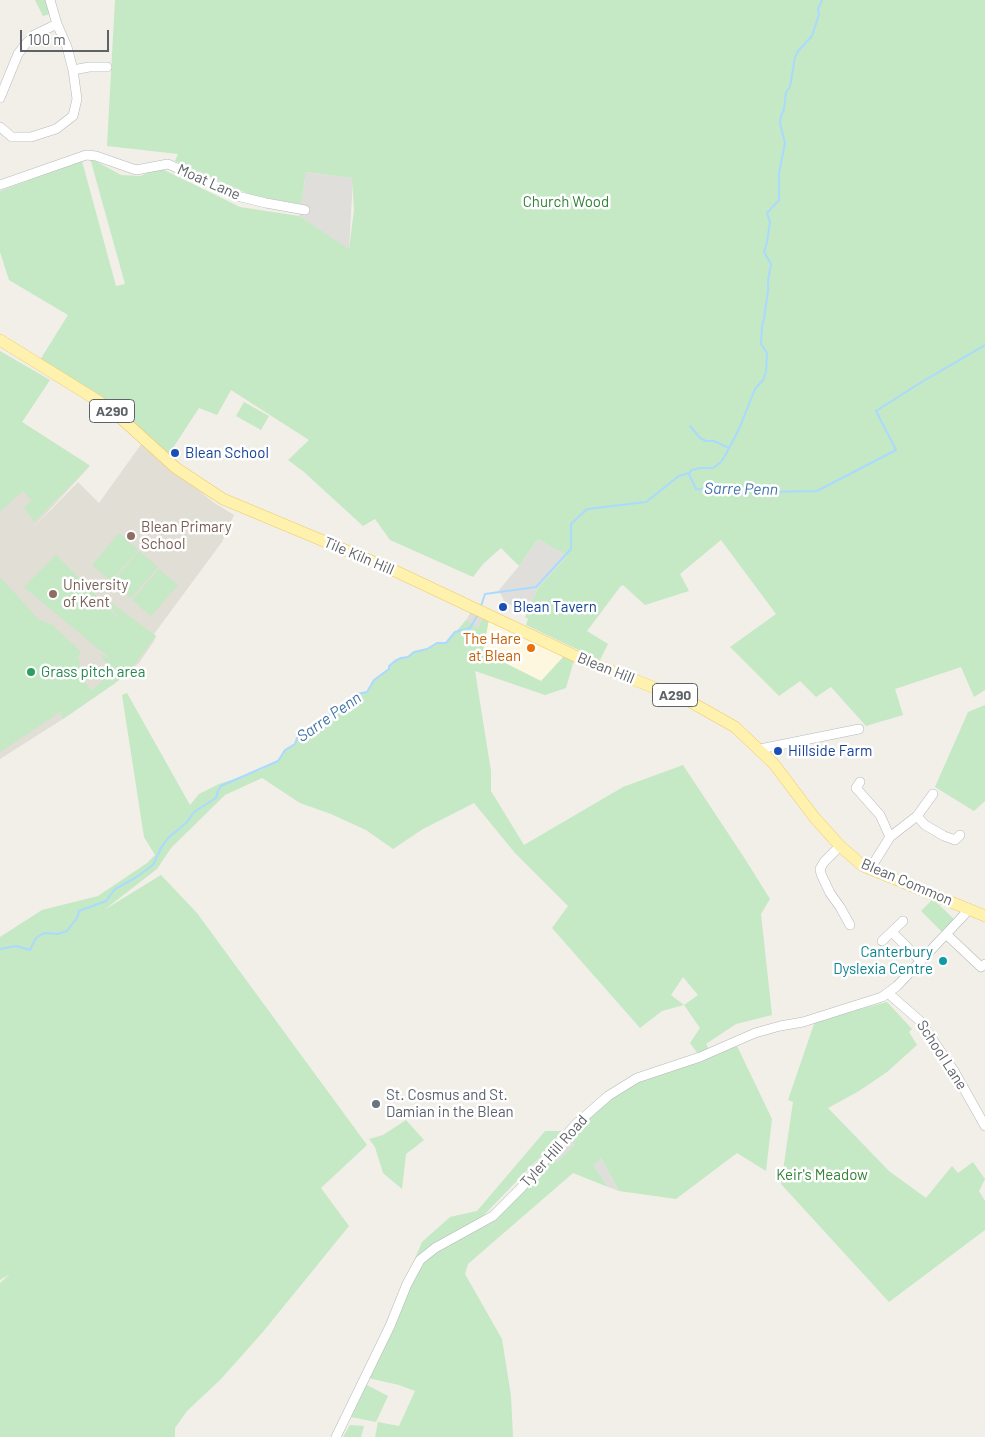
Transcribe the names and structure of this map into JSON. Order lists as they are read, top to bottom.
{
  "streets": {
    "main road": [
      "A290",
      "Tile Kiln Hill",
      "Blean Hill",
      "Blean Common"
    ],
    "street": ["Moat Lane", "School Lane", "Tyler Hill Road"]
  },
  "crossings": [
    ["Tile Kiln Hill", "Blean Hill"],
    ["Blean Hill", "Blean Common"],
    ["Blean Common", "Tyler Hill Road"],
    ["School Lane", "Tyler Hill Road"]
  ],
  "water": ["Sarre Penn"],
  "parks": ["Church Wood", "Keir's Meadow"],
  "places": [
    "Blean School",
    "Blean Primary School",
    "University of Kent",
    "Blean Tavern",
    "The Hare at Blean",
    "Grass pitch area",
    "Hillside Farm",
    "Canterbury Dyslexia Centre",
    "St. Cosmus and St. Damian in the Blean"
  ],
  "scale_bar": "100 m"
}
